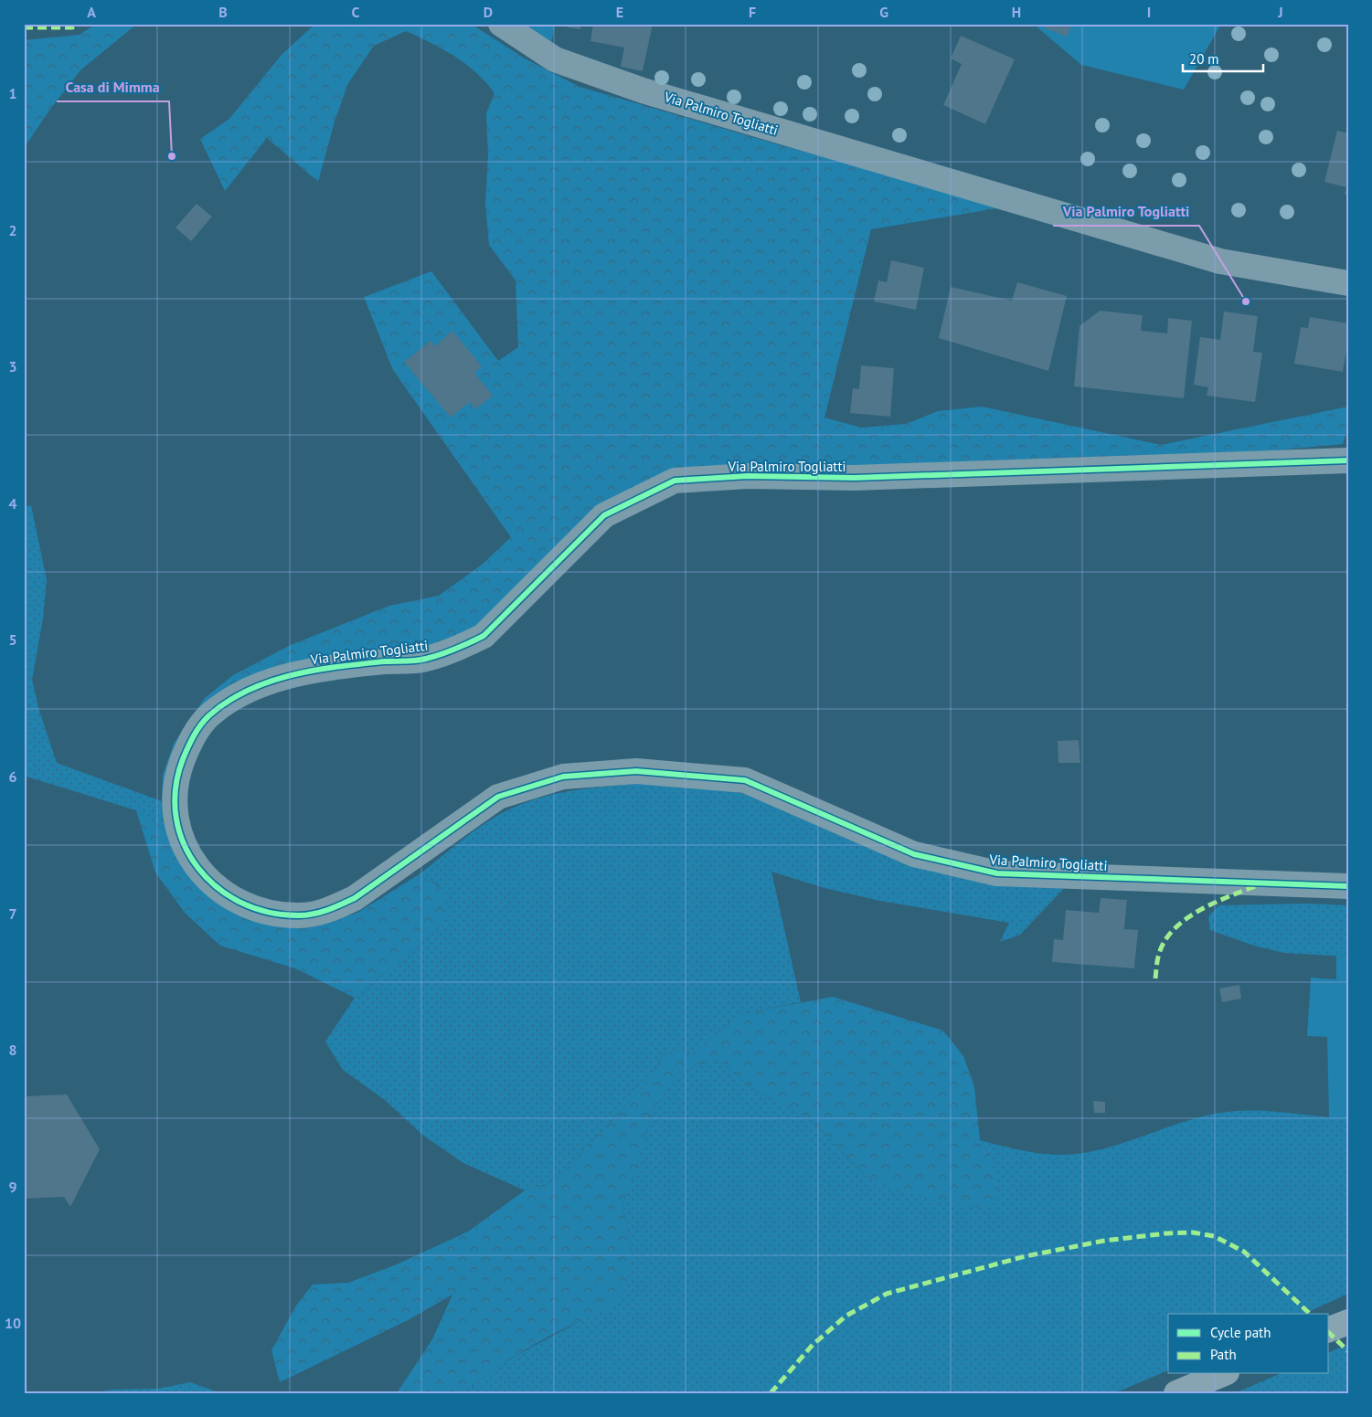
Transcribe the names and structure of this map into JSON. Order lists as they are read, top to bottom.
{
  "streets": {
    "street": ["Via Palmiro Togliatti"]
  },
  "places": ["Casa di Mimma", "Via Palmiro Togliatti"],
  "legend": ["Cycle path", "Path"],
  "scale_bar": "20 m",
  "grid": {
    "columns": [
      "A",
      "B",
      "C",
      "D",
      "E",
      "F",
      "G",
      "H",
      "I",
      "J"
    ],
    "rows": [
      "1",
      "2",
      "3",
      "4",
      "5",
      "6",
      "7",
      "8",
      "9",
      "10"
    ]
  }
}
